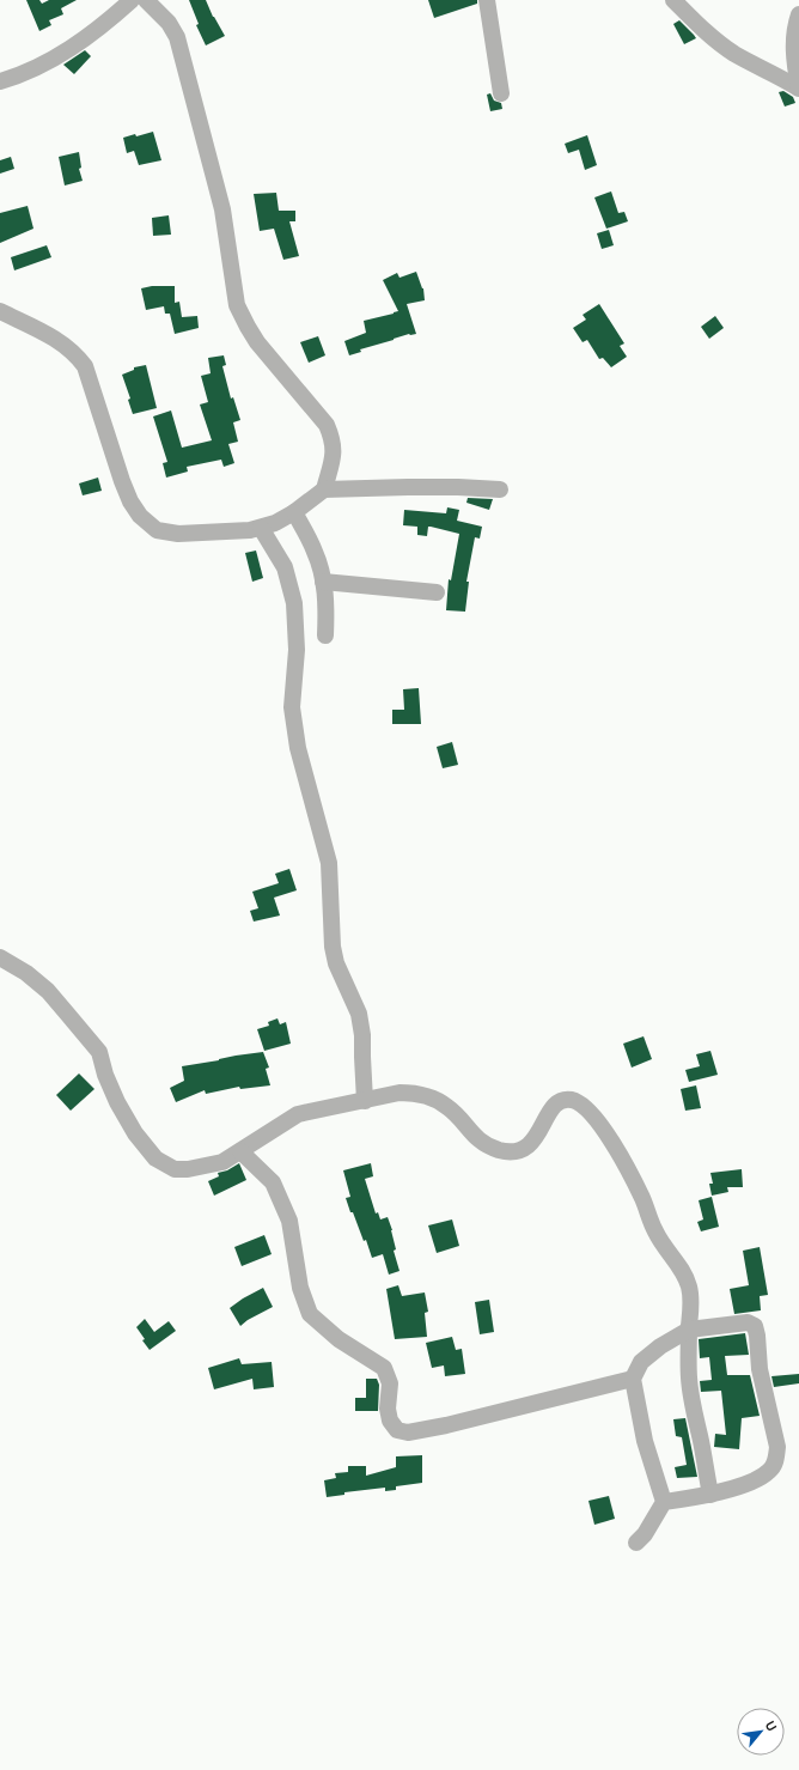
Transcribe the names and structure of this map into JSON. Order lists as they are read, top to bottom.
{
  "north": "top right"
}
